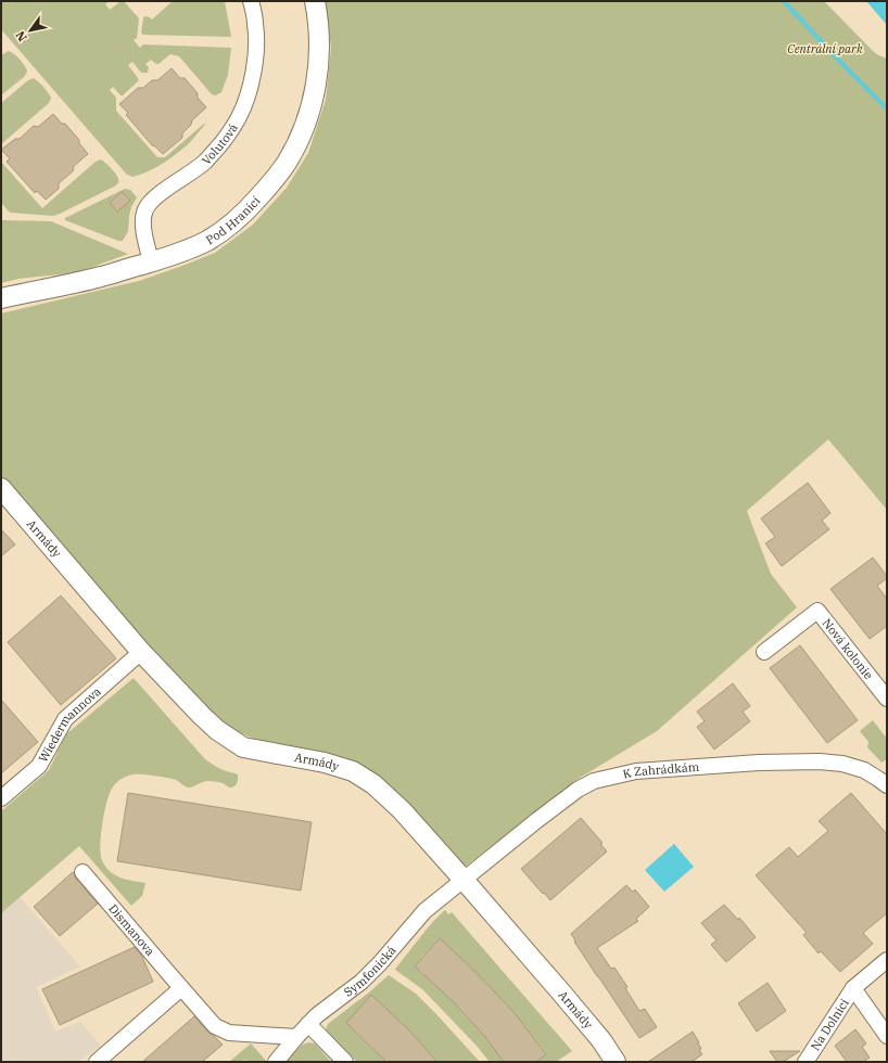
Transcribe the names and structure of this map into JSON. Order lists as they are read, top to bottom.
{
  "streets": {
    "street": [
      "Volutová",
      "Pod Hranicí",
      "Armády",
      "Nová kolonie",
      "Wiedermannova",
      "K Zahrádkám",
      "Dismanova",
      "Symfonická",
      "Na Dolnici"
    ]
  },
  "crossings": [
    ["Volutová", "Pod Hranicí"],
    ["Armády", "Wiedermannova"],
    ["Armády", "K Zahrádkám"],
    ["Armády", "Symfonická"],
    ["K Zahrádkám", "Symfonická"],
    ["Dismanova", "Symfonická"]
  ],
  "parks": ["Centrální park"],
  "north": "bottom left"
}
